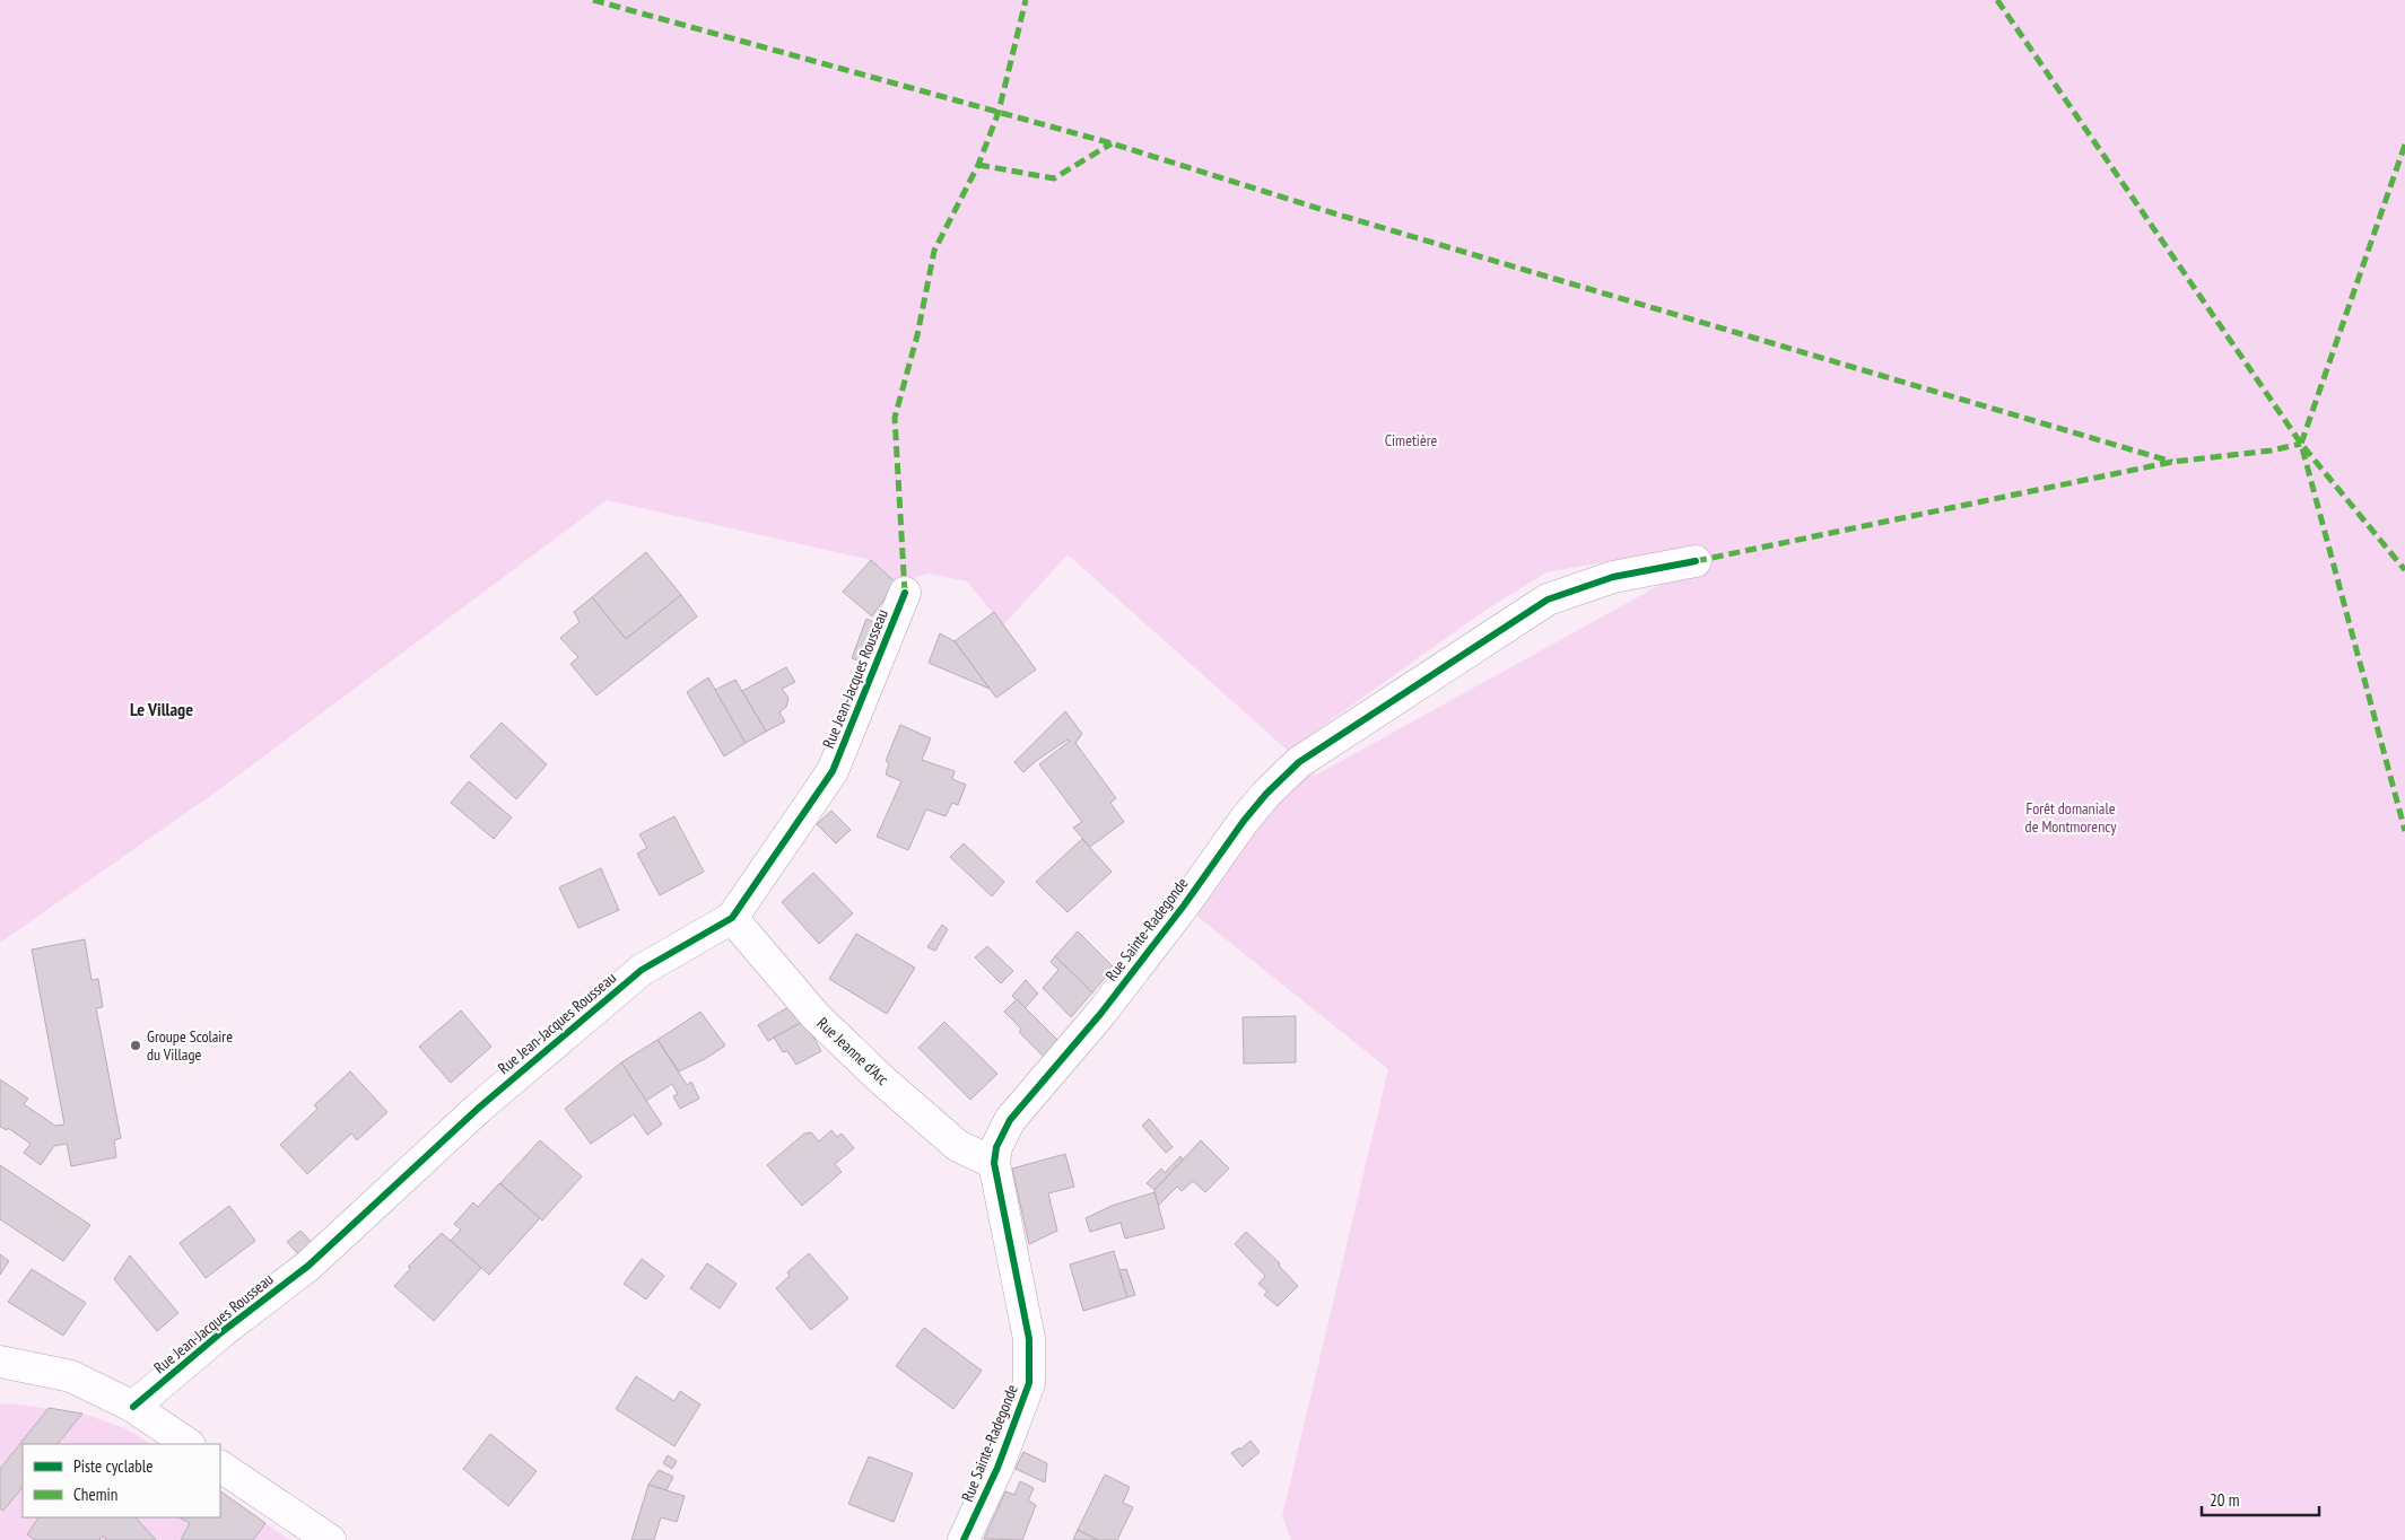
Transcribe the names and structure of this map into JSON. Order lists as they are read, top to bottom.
{
  "streets": {
    "street": ["Rue Jean-Jacques Rousseau", "Rue Sainte-Radegonde", "Rue Jeanne d'Arc"]
  },
  "crossings": [
    ["Rue Jean-Jacques Rousseau", "Rue Jeanne d'Arc"],
    ["Rue Sainte-Radegonde", "Rue Jeanne d'Arc"]
  ],
  "districts": ["Le Village"],
  "parks": ["Cimetière", "Forêt domaniale de Montmorency"],
  "places": ["Groupe Scolaire du Village"],
  "legend": ["Piste cyclable", "Chemin"],
  "scale_bar": "20 m"
}
